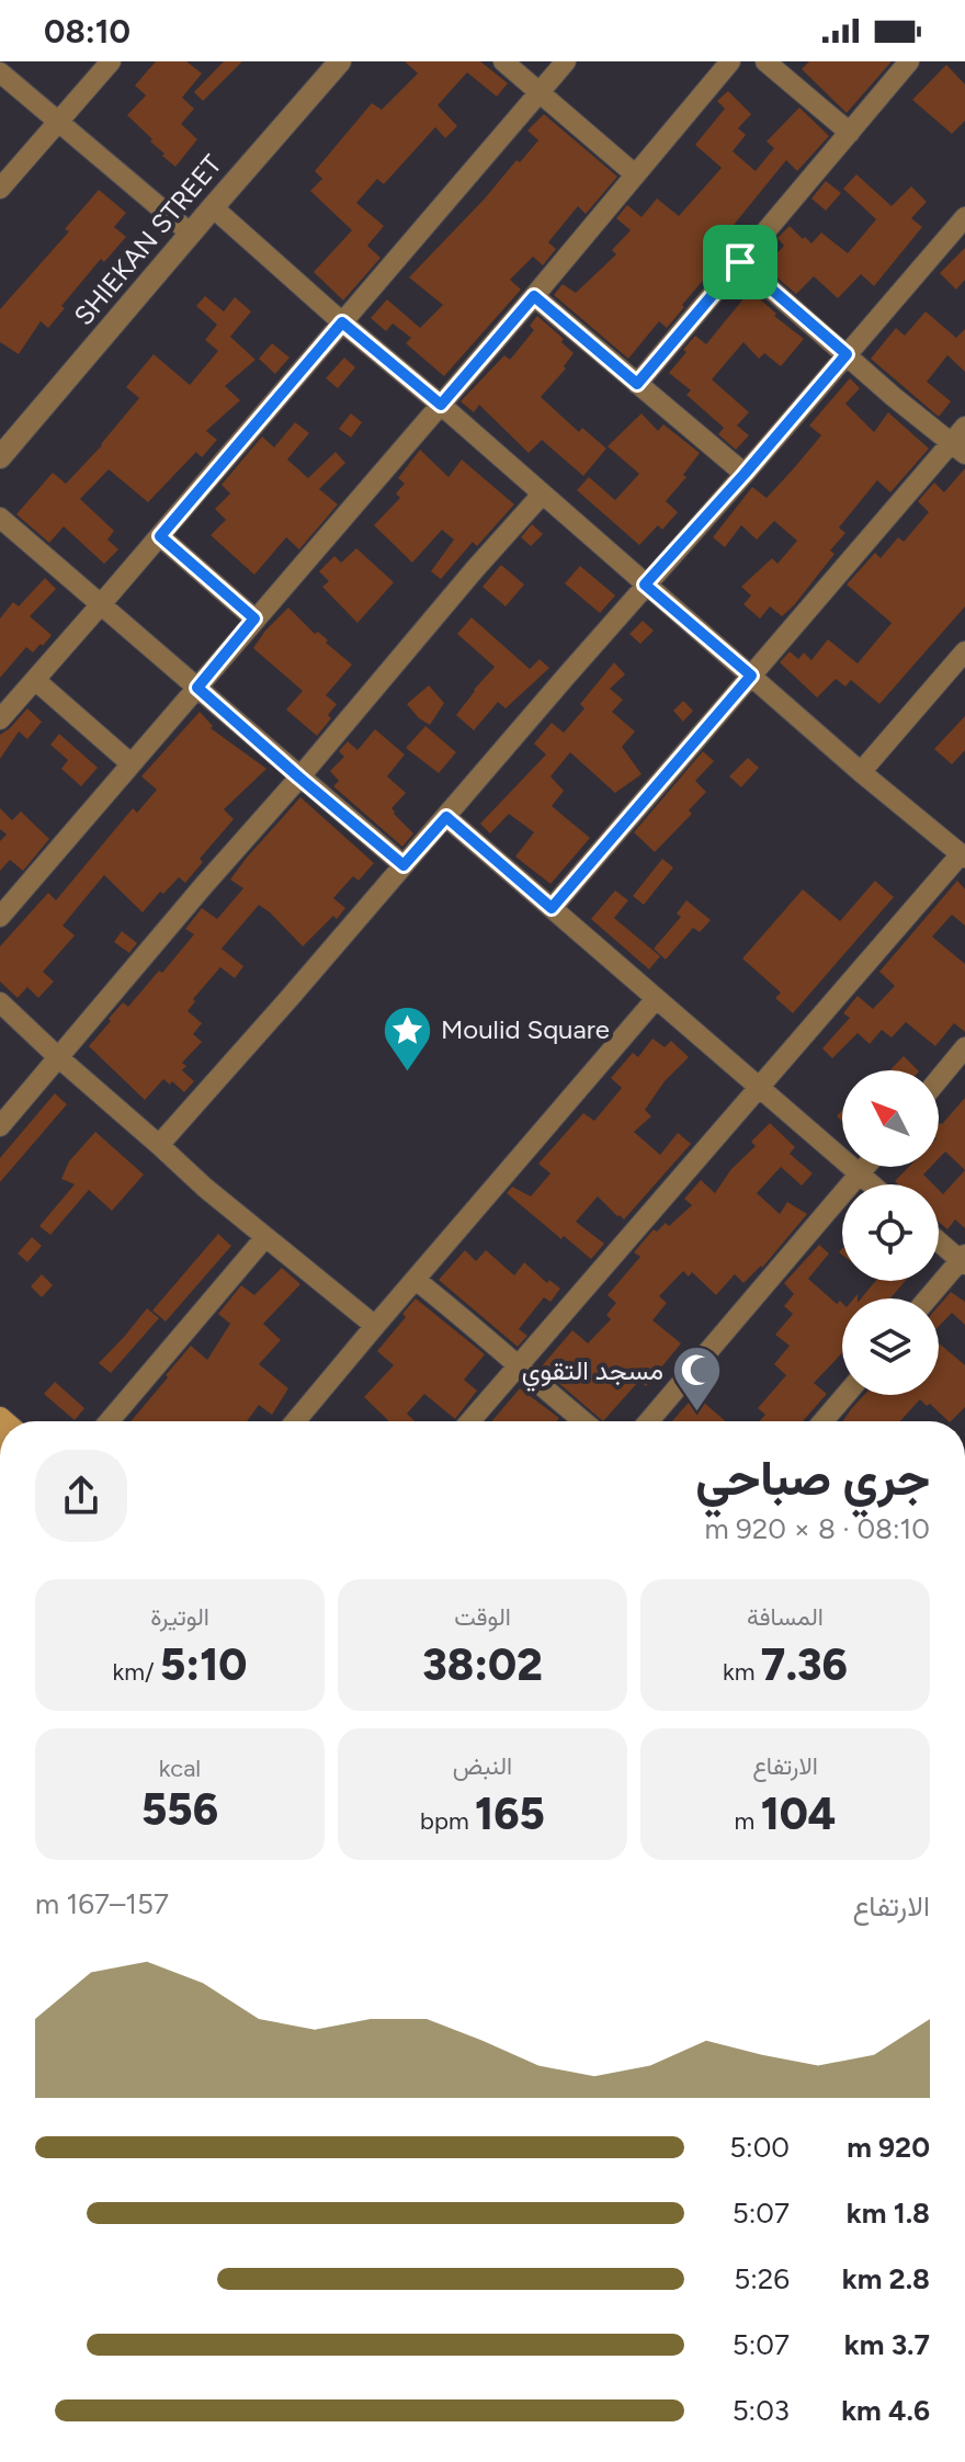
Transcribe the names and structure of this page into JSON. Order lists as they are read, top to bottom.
{
  "streets": {
    "street": ["SHIEKAN STREET"]
  },
  "places": {
    "place": ["Moulid Square"],
    "mosque": ["مسجد التقوي"]
  },
  "north": "top left",
  "page": {
    "status": "08:10",
    "heading": ["جري صباحي", "08:10 · 8 × 920 m"],
    "stats": [
      ["المسافة", "7.36 km"],
      ["الوقت", "38:02"],
      ["الوتيرة", "5:10 /km"],
      ["الارتفاع", "104 m"],
      ["النبض", "165 bpm"],
      ["kcal", "556"]
    ],
    "chart": ["الارتفاع", "157–167 m"],
    "list": [
      {
        "name": "920 m",
        "note": "5:00"
      },
      {
        "name": "1.8 km",
        "note": "5:07"
      },
      {
        "name": "2.8 km",
        "note": "5:26"
      },
      {
        "name": "3.7 km",
        "note": "5:07"
      },
      {
        "name": "4.6 km",
        "note": "5:03"
      }
    ]
  }
}
